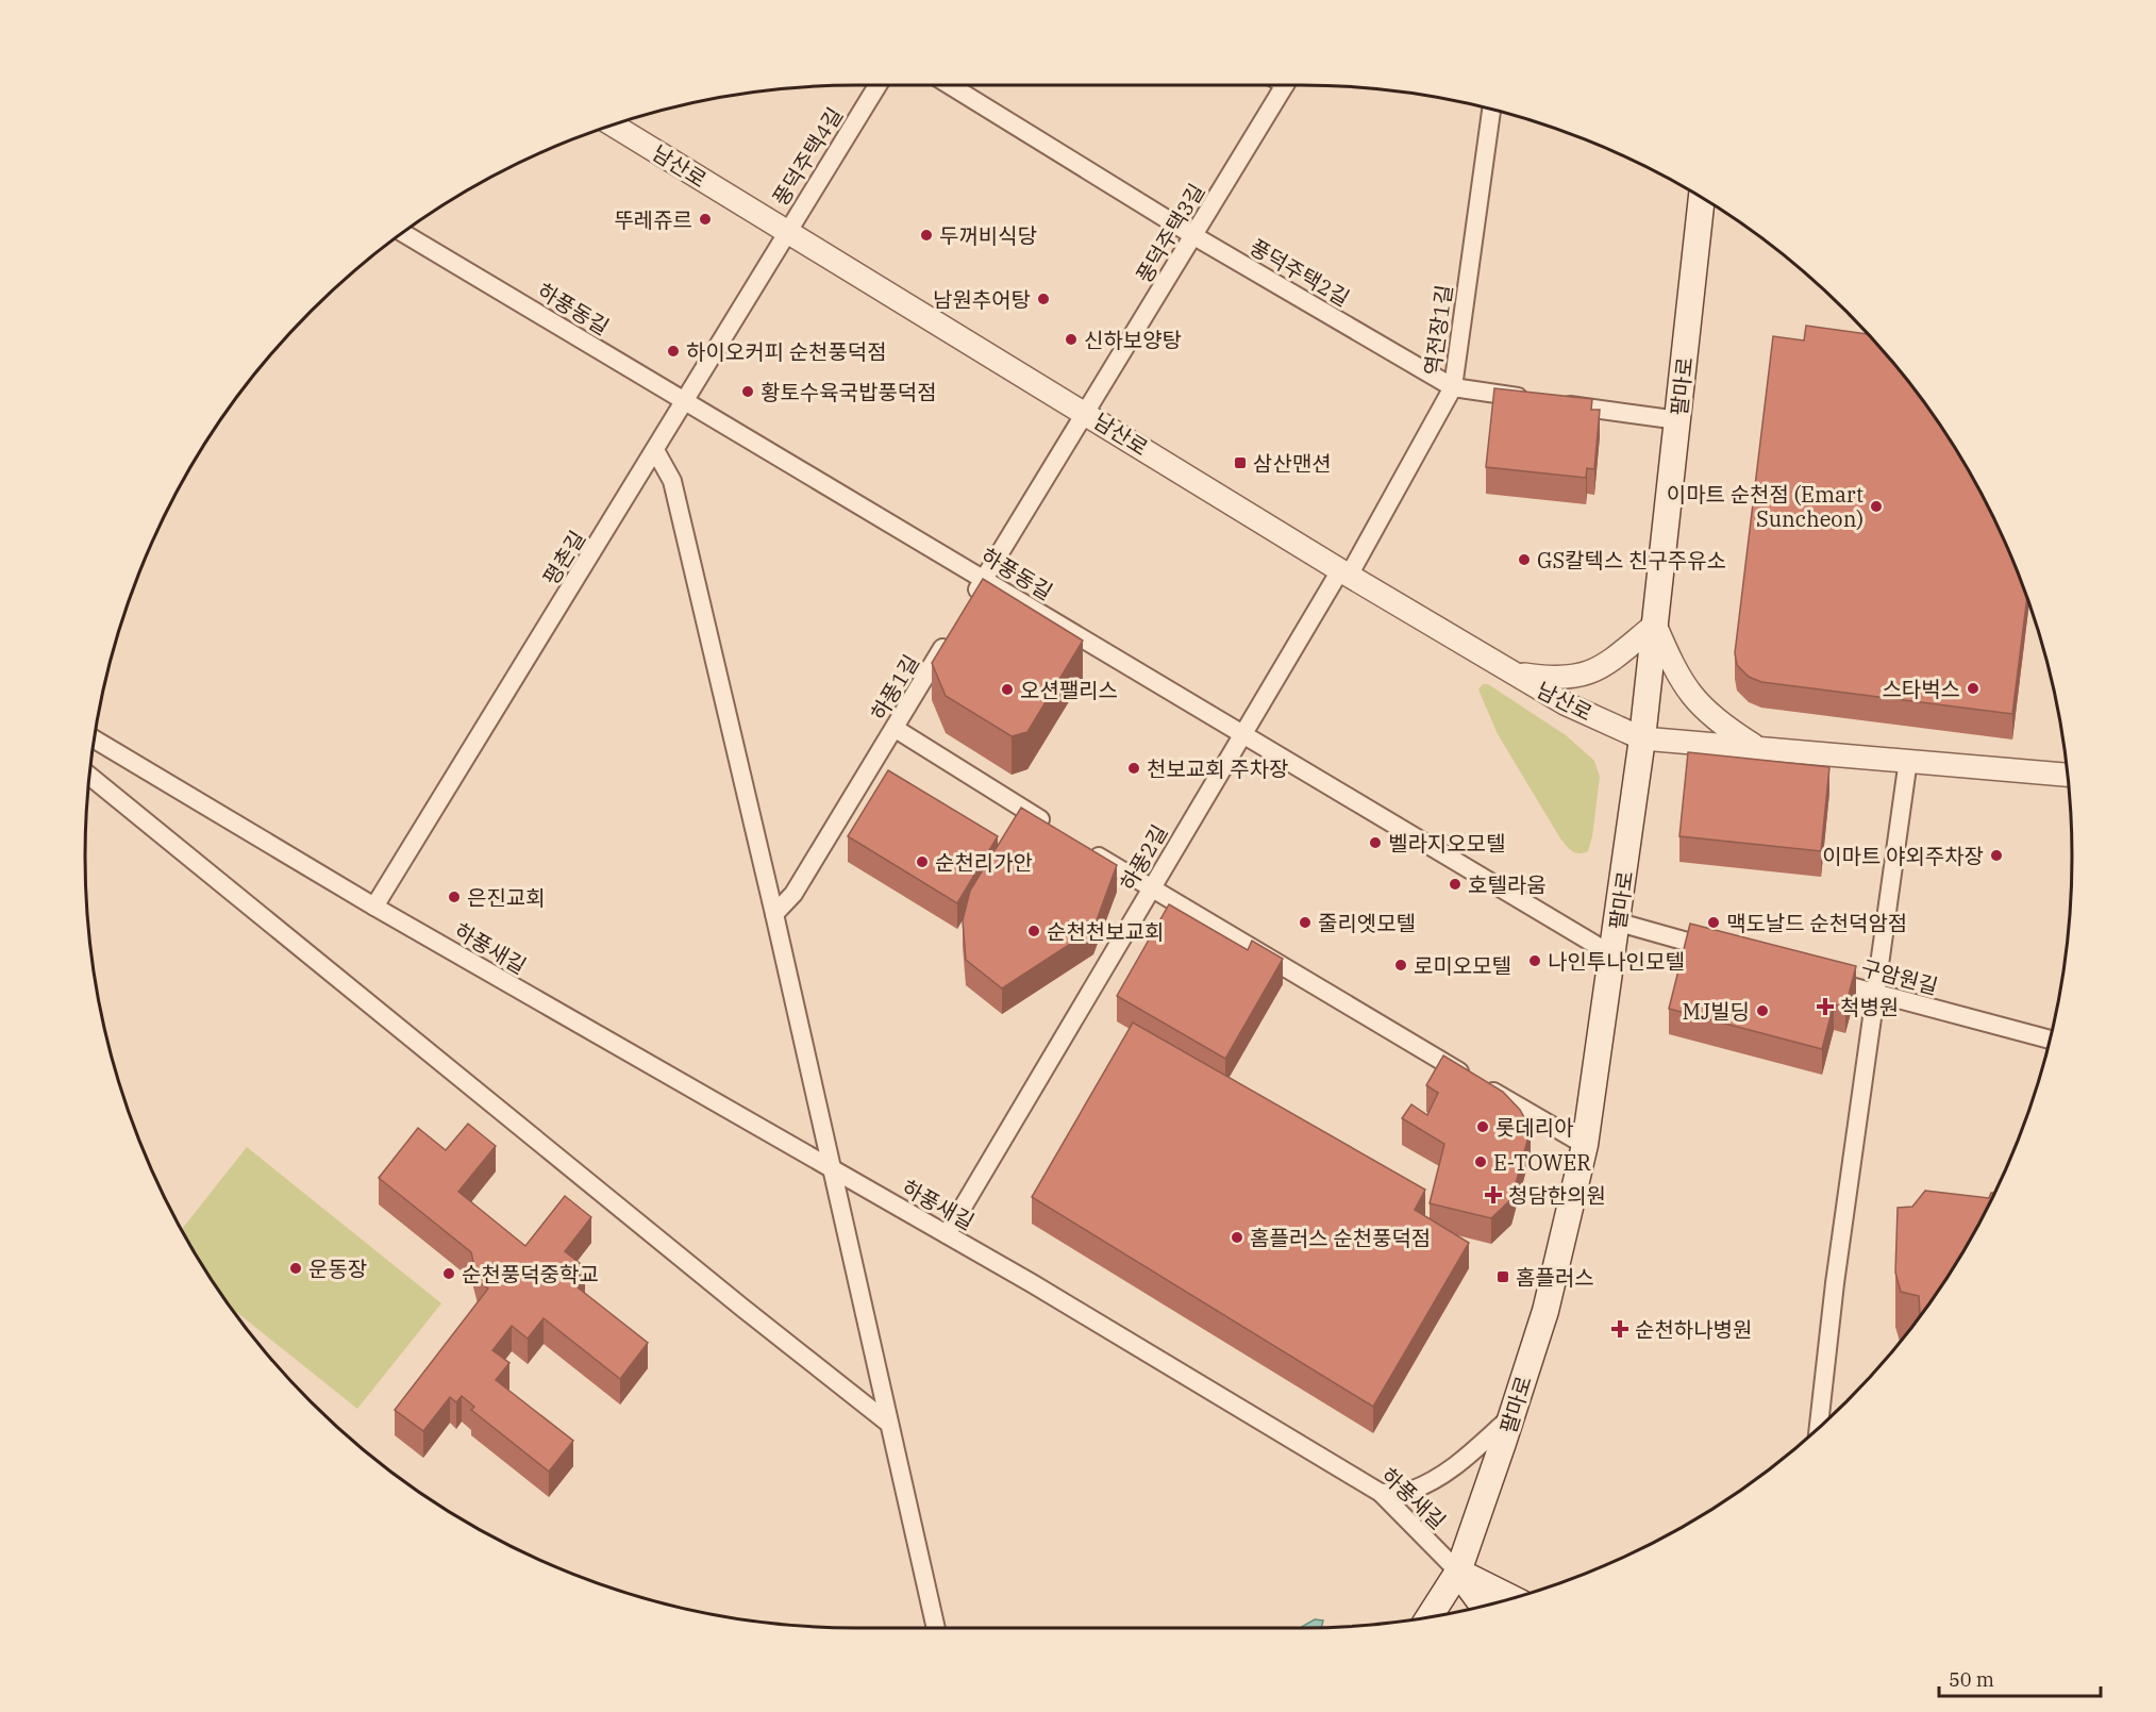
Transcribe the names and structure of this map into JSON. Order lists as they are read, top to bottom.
{
  "streets": {
    "main road": ["팔마로"],
    "street": [
      "풍덕주택4길",
      "남산로",
      "풍덕주택3길",
      "풍덕주택2길",
      "하풍동길",
      "역전장1길",
      "평촌길",
      "하풍1길",
      "하풍2길",
      "하풍새길",
      "구암원길"
    ]
  },
  "crossings": [
    ["풍덕주택4길", "남산로"],
    ["풍덕주택4길", "평촌길"],
    ["남산로", "풍덕주택3길"],
    ["남산로", "역전장1길"],
    ["남산로", "팔마로"],
    ["남산로", "평촌길"],
    ["남산로", "하풍2길"],
    ["풍덕주택3길", "풍덕주택2길"],
    ["풍덕주택2길", "역전장1길"],
    ["풍덕주택2길", "팔마로"],
    ["하풍동길", "팔마로"],
    ["하풍동길", "평촌길"],
    ["하풍동길", "하풍2길"],
    ["역전장1길", "하풍2길"],
    ["팔마로", "하풍새길"],
    ["평촌길", "하풍새길"],
    ["하풍2길", "하풍새길"]
  ],
  "places": {
    "other": [
      "뚜레쥬르",
      "두꺼비식당",
      "남원추어탕",
      "신하보양탕",
      "하이오커피 순천풍덕점",
      "황토수육국밥풍덕점",
      "이마트 순천점 (Emart Suncheon)",
      "GS칼텍스 친구주유소",
      "스타벅스",
      "오션팰리스",
      "천보교회 주차장",
      "벨라지오모텔",
      "이마트 야외주차장",
      "순천리가안",
      "호텔라움",
      "은진교회",
      "줄리엣모텔",
      "맥도날드 순천덕암점",
      "순천천보교회",
      "나인투나인모텔",
      "로미오모텔",
      "MJ빌딩",
      "롯데리아",
      "E-TOWER",
      "홈플러스 순천풍덕점",
      "운동장",
      "순천풍덕중학교"
    ],
    "transit": ["삼산맨션", "홈플러스"],
    "health": ["척병원", "청담한의원", "순천하나병원"]
  },
  "scale_bar": "50 m"
}
